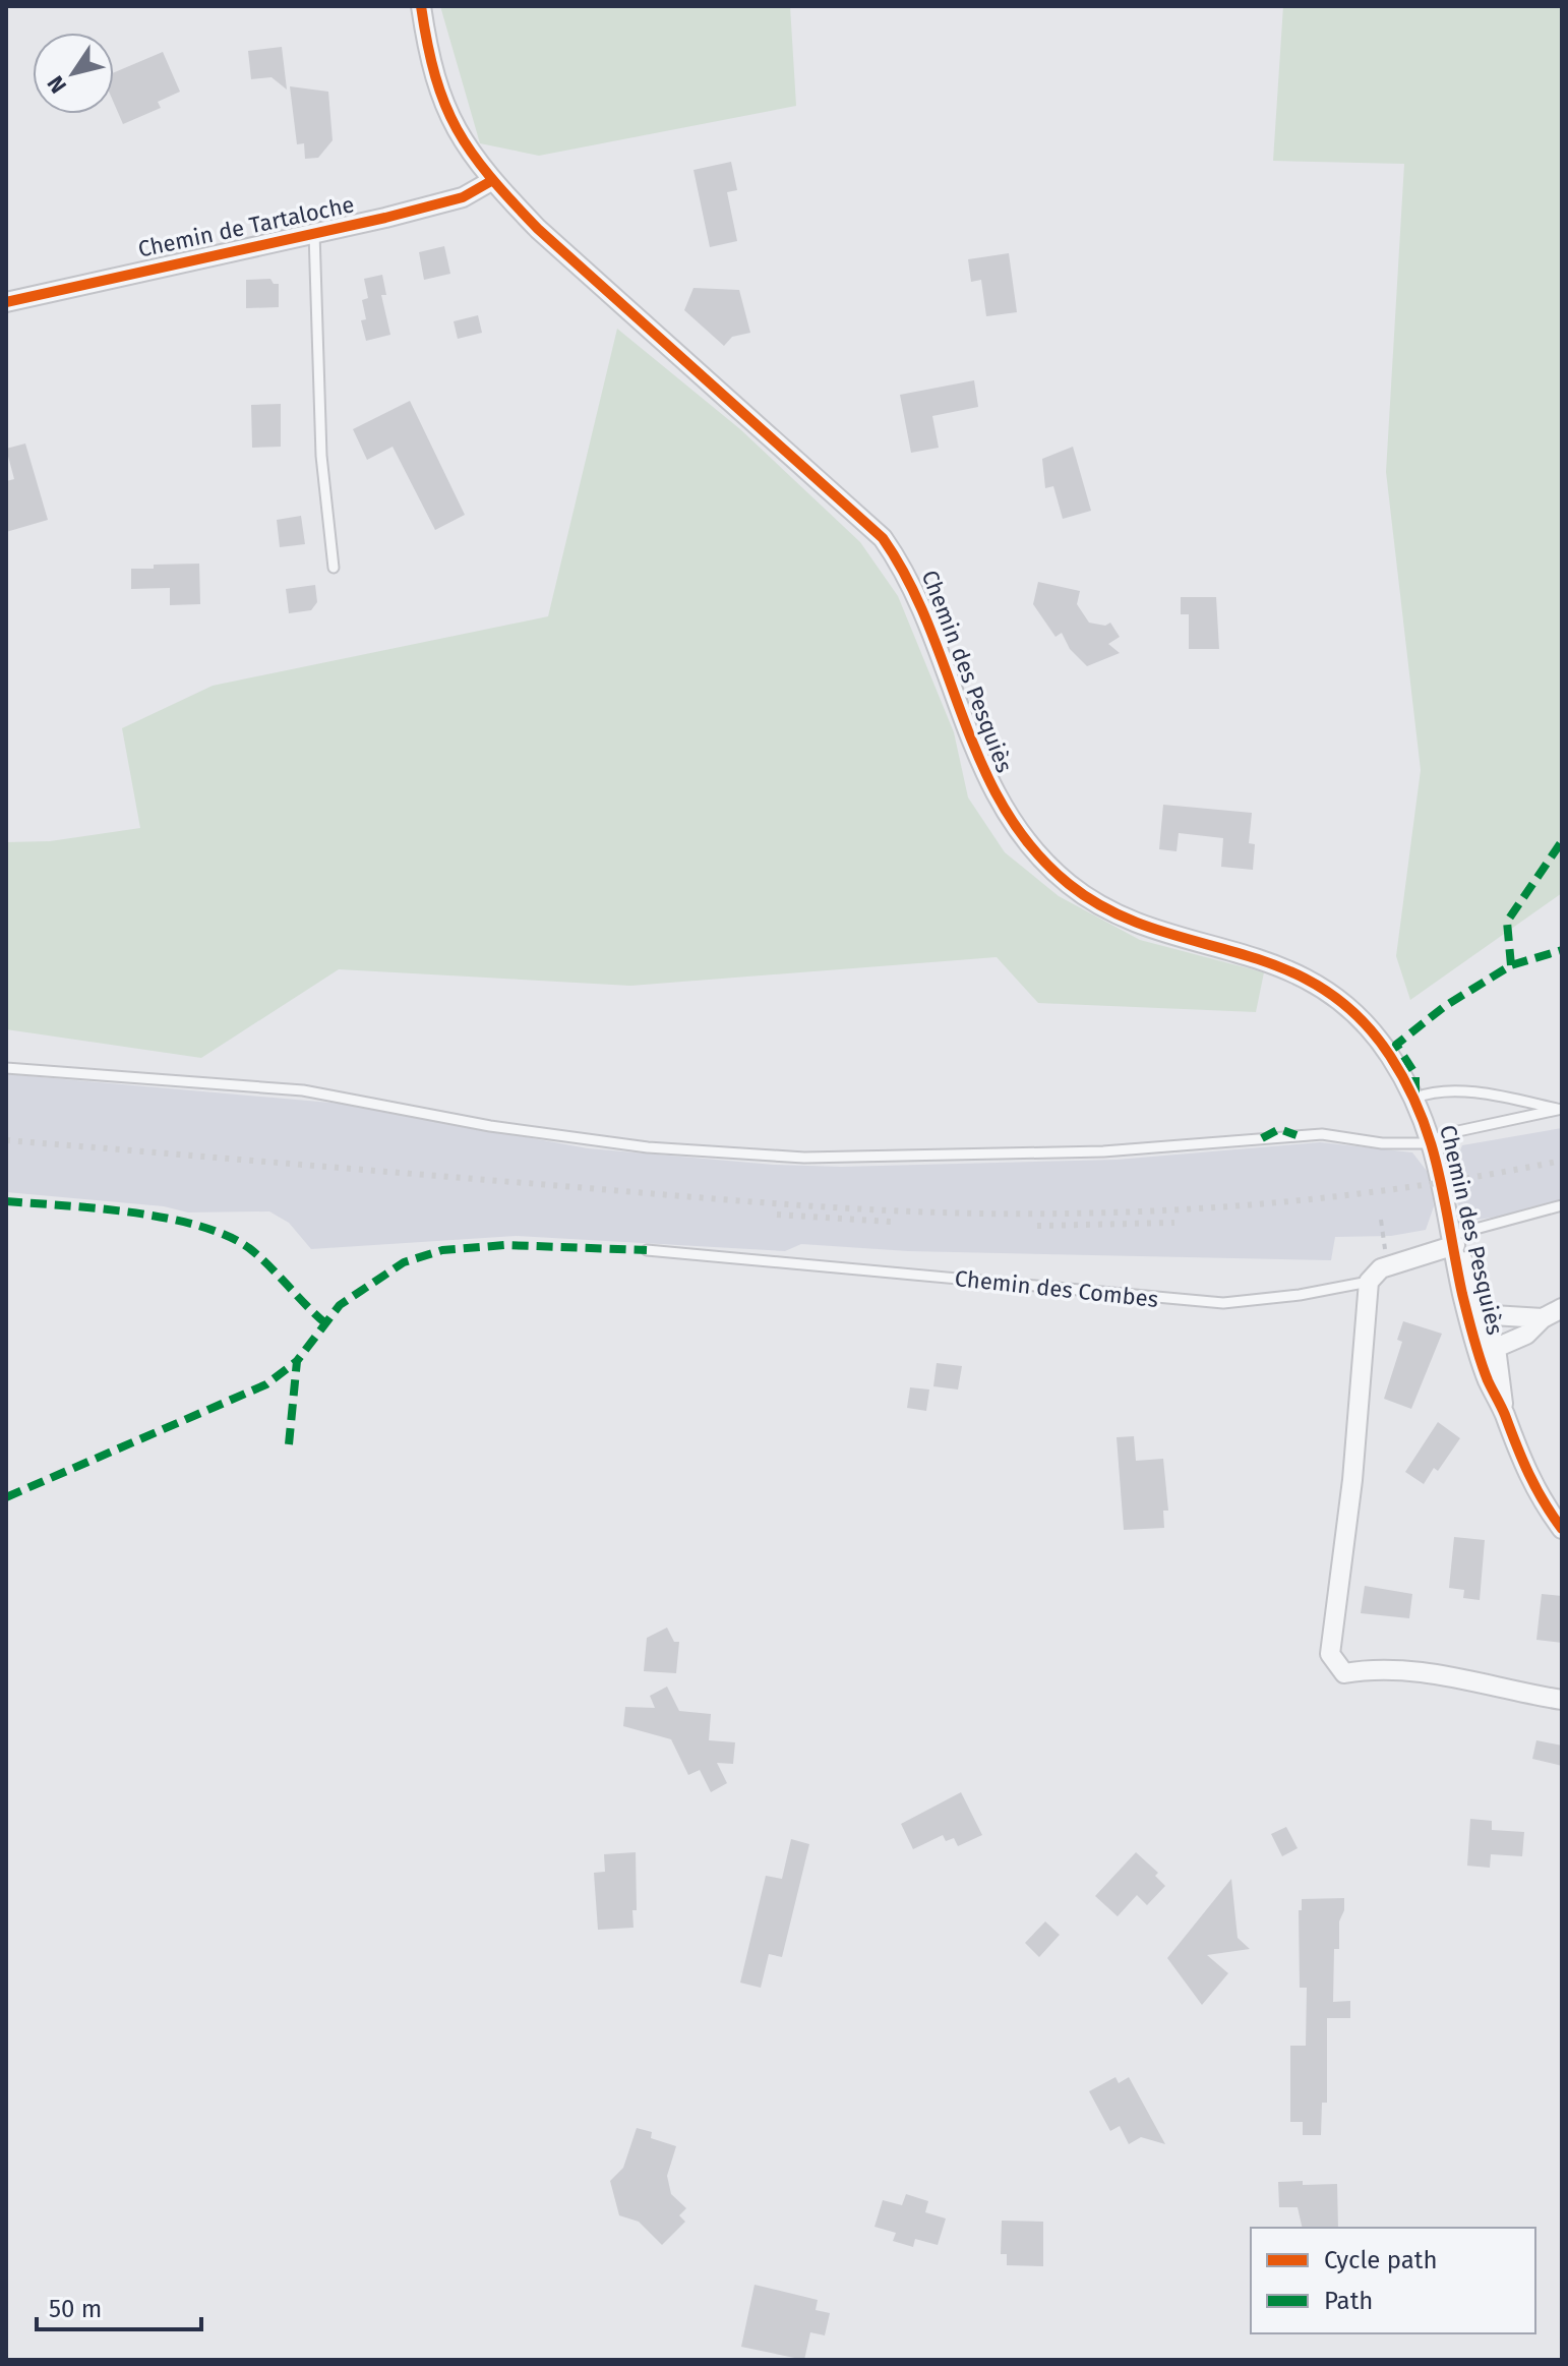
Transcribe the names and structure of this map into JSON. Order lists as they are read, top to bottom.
{
  "streets": {
    "street": ["Chemin de Tartaloche", "Chemin des Pesquiès", "Chemin des Combes"]
  },
  "crossings": [
    ["Chemin de Tartaloche", "Chemin des Pesquiès"],
    ["Chemin des Pesquiès", "Chemin des Combes"]
  ],
  "legend": ["Cycle path", "Path"],
  "scale_bar": "50 m",
  "north": "bottom left"
}
